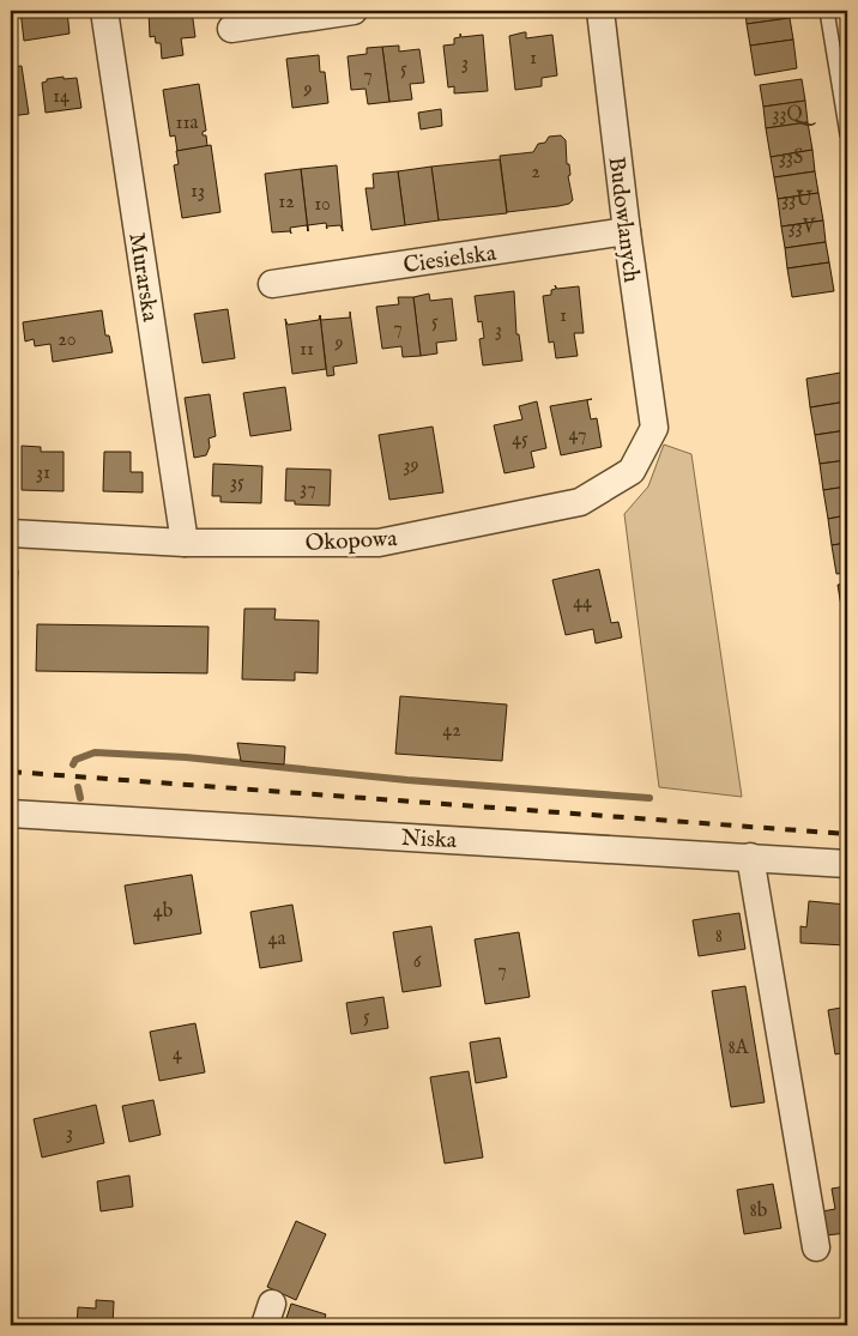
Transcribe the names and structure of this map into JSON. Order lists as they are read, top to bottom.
{
  "streets": {
    "street": [
      "Budowlanych",
      "Ciesielska",
      "Murarska",
      "Okopowa",
      "Niska"
    ]
  },
  "crossings": [
    ["Budowlanych", "Ciesielska"],
    ["Budowlanych", "Okopowa"],
    ["Murarska", "Okopowa"]
  ],
  "house_numbers": [
    "1",
    "3",
    "5",
    "7",
    "9",
    "14",
    "33Q",
    "11a",
    "33S",
    "2",
    "13",
    "33U",
    "12",
    "10",
    "33V",
    "1",
    "5",
    "7",
    "3",
    "20",
    "9",
    "11",
    "47",
    "45",
    "39",
    "31",
    "35",
    "37",
    "44",
    "42",
    "4b",
    "8",
    "4a",
    "6",
    "7",
    "5",
    "8A",
    "4",
    "3",
    "8b"
  ]
}
